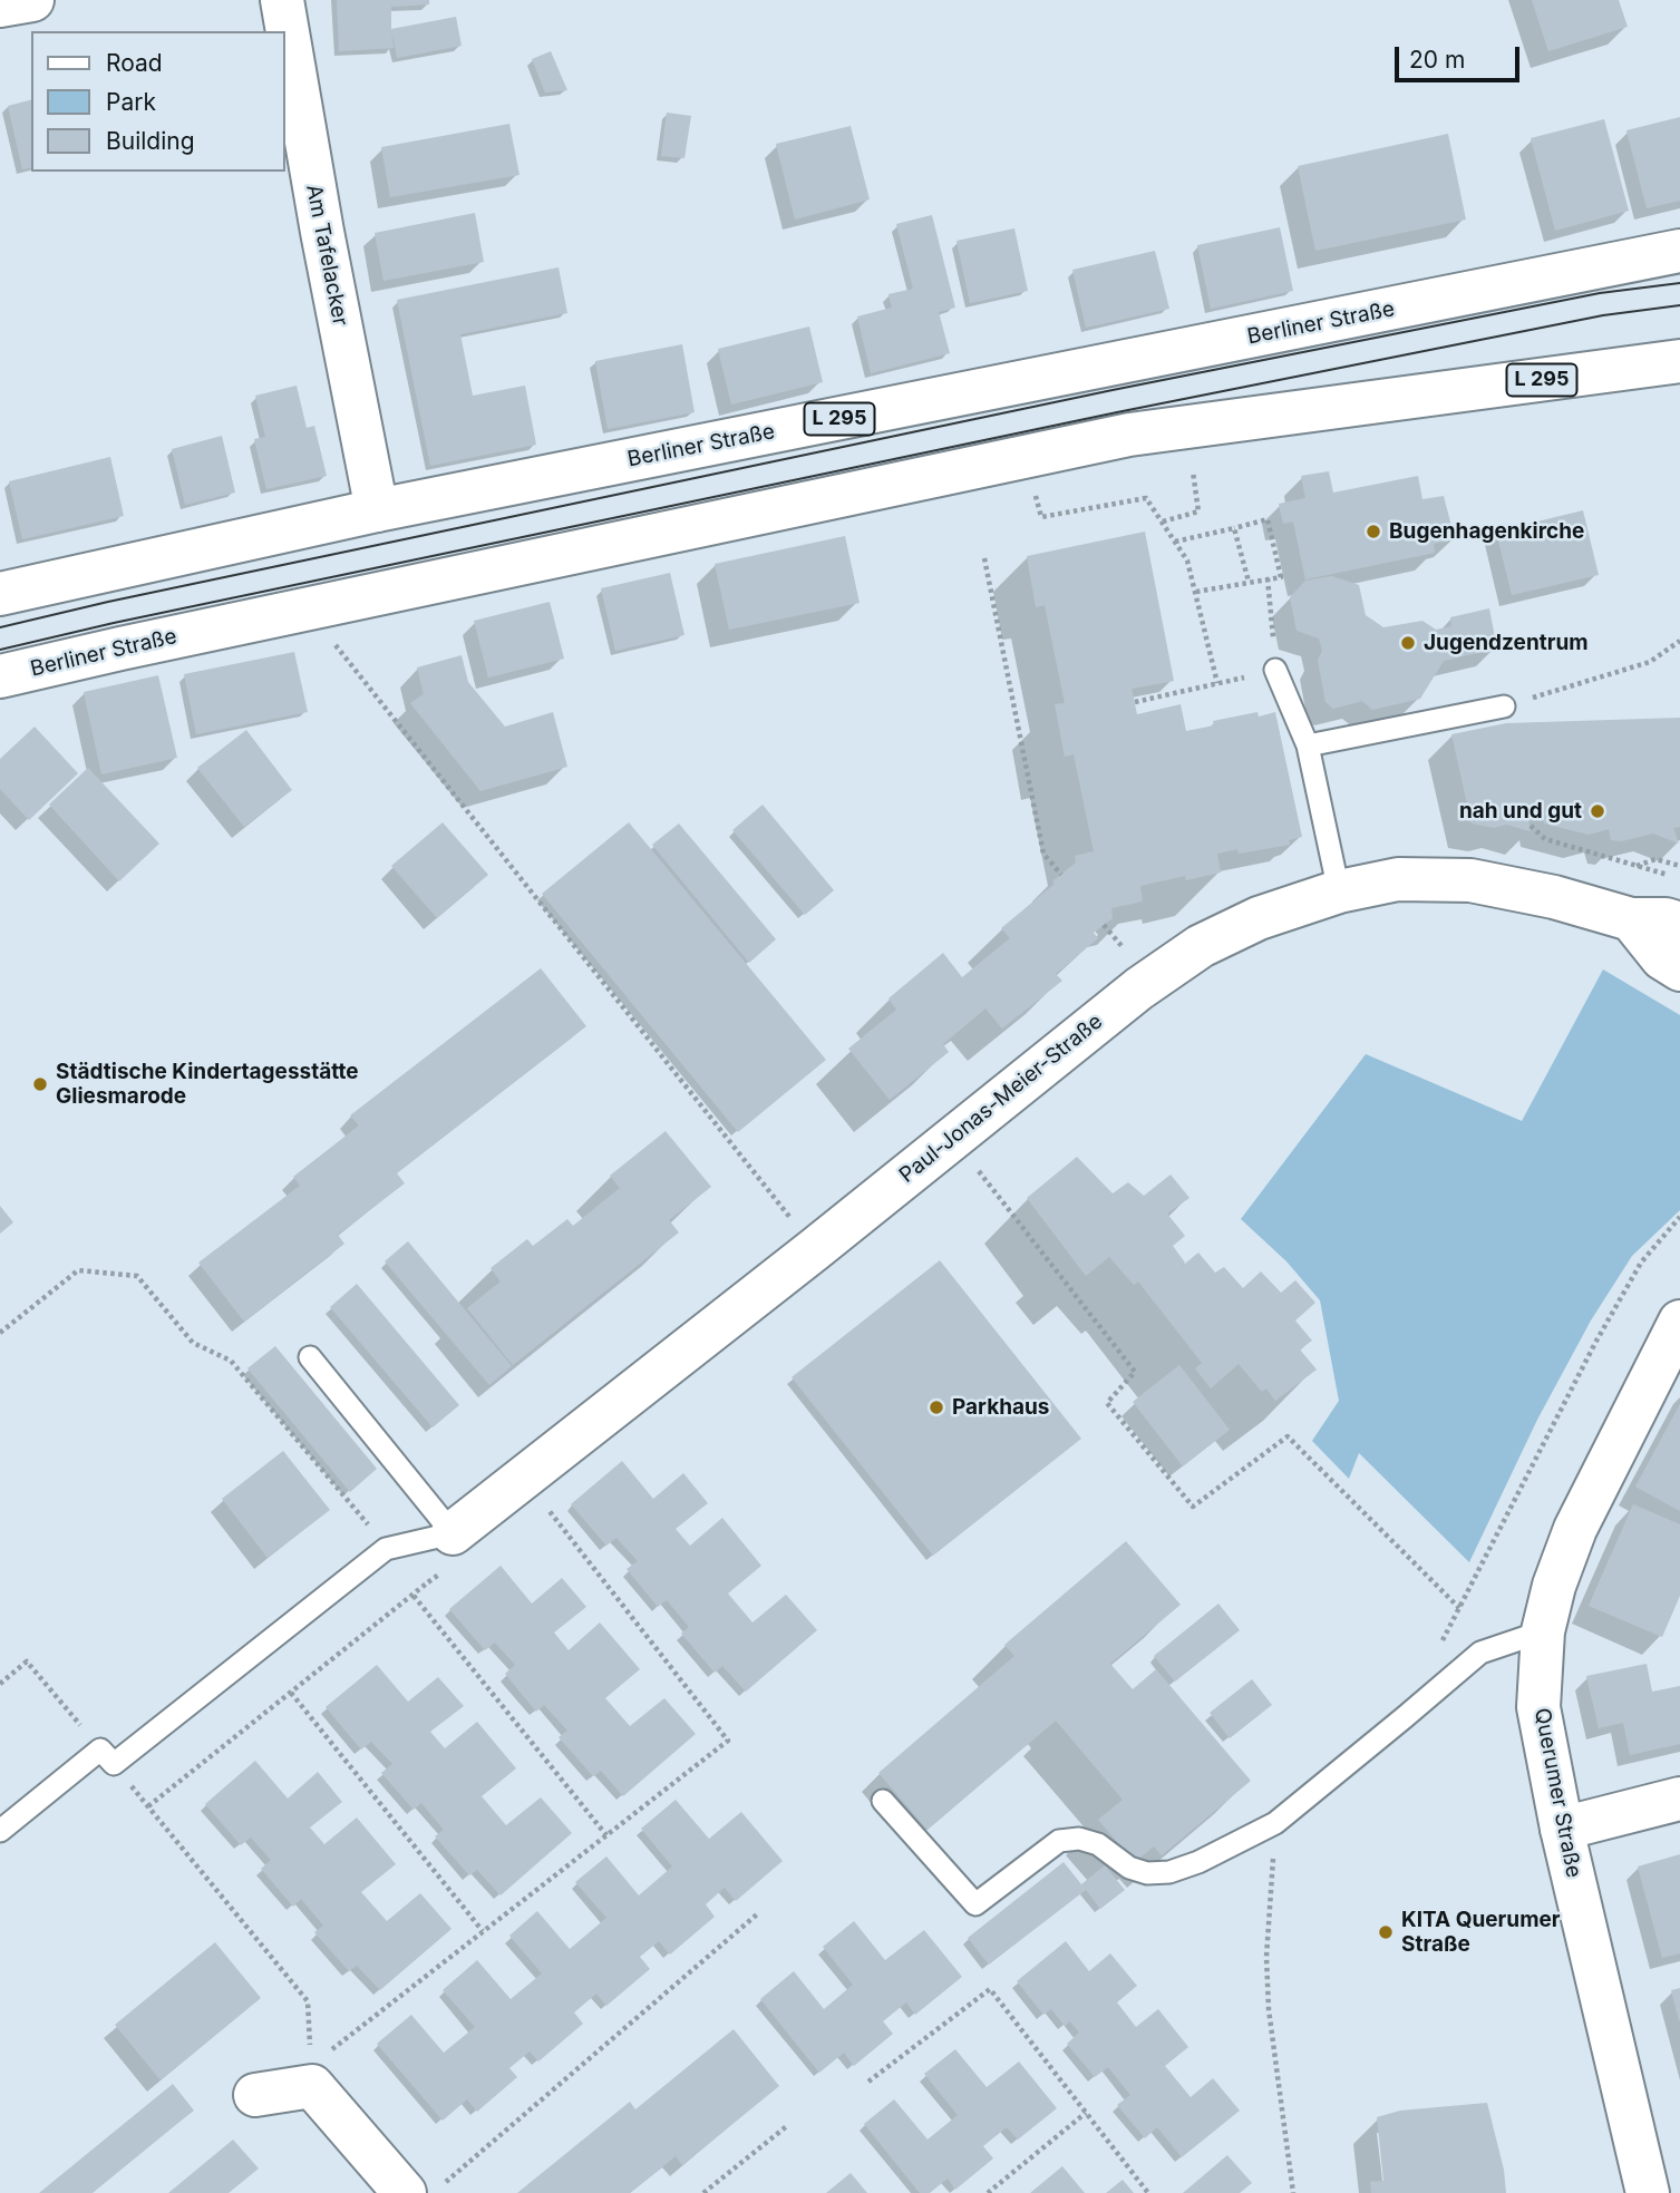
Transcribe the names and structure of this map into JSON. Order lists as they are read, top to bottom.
{
  "streets": {
    "main road": [
      "Am Tafelacker",
      "Berliner Straße",
      "L 295",
      "Paul-Jonas-Meier-Straße",
      "Querumer Straße"
    ]
  },
  "crossings": [
    ["Am Tafelacker", "Berliner Straße"]
  ],
  "places": [
    "Bugenhagenkirche",
    "Jugendzentrum",
    "nah und gut",
    "Städtische Kindertagesstätte Gliesmarode",
    "Parkhaus",
    "KITA Querumer Straße"
  ],
  "legend": ["Road", "Park", "Building"],
  "scale_bar": "20 m"
}
